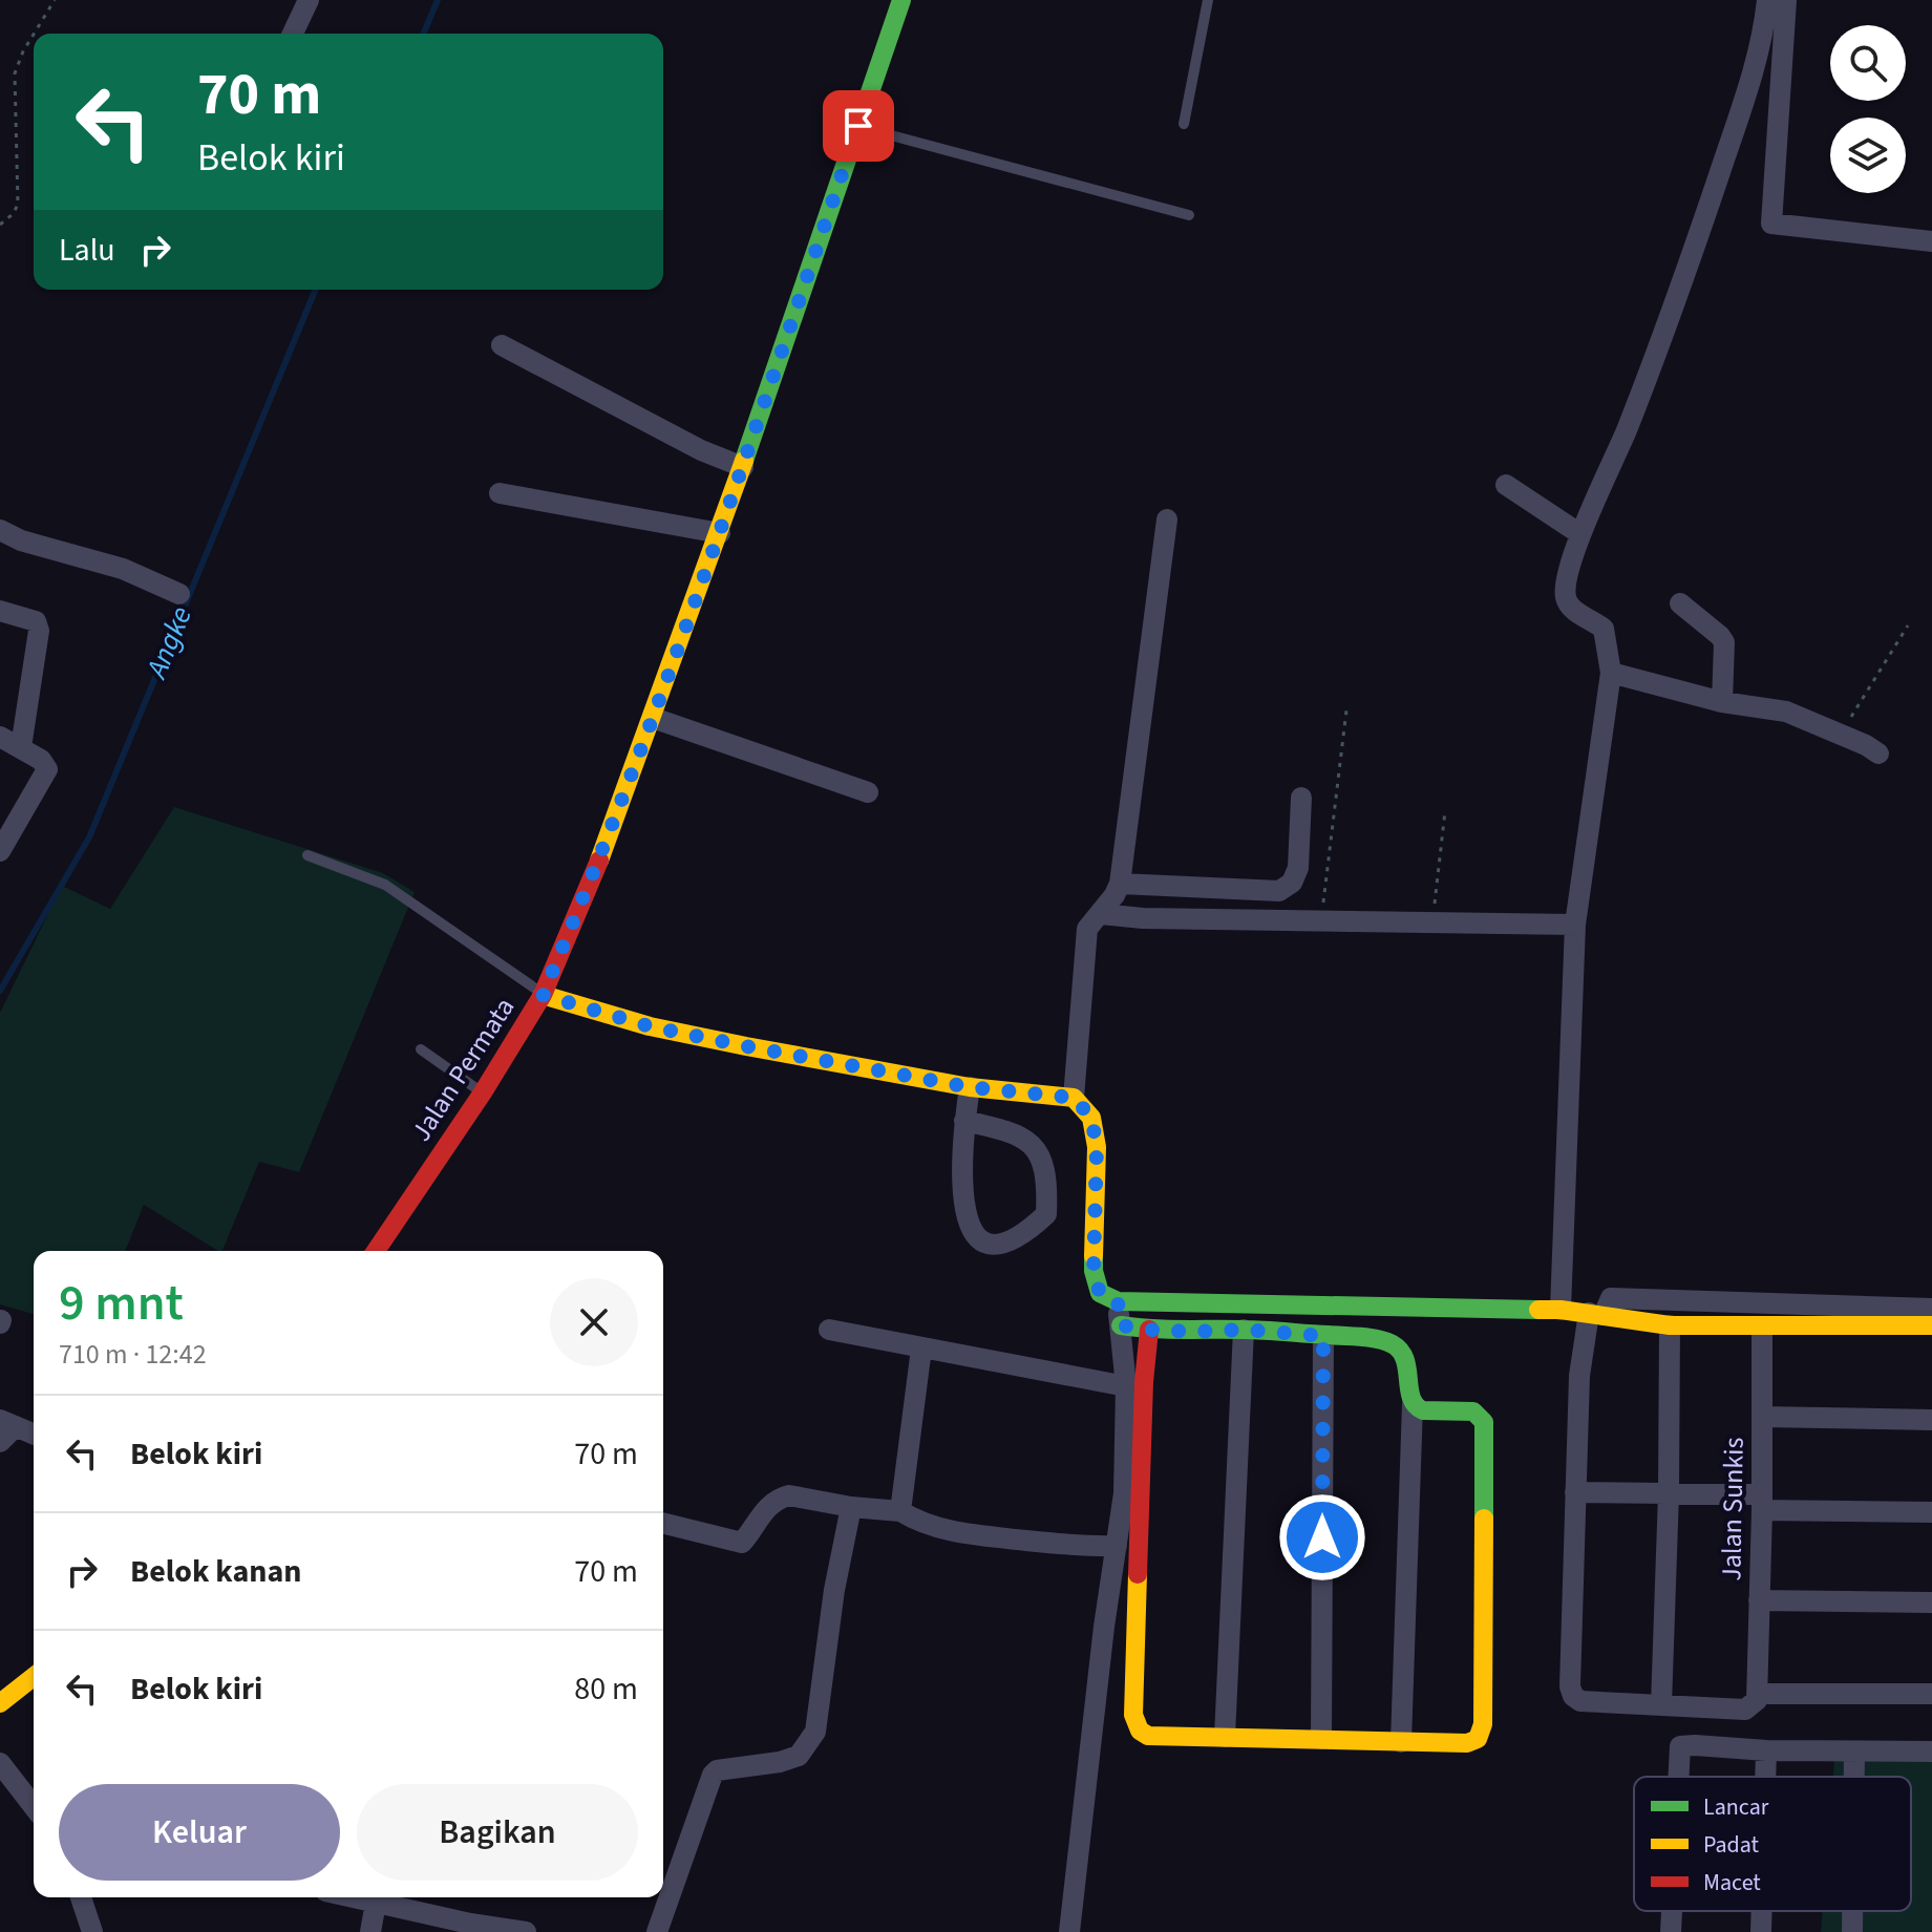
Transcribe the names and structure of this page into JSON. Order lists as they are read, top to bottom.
{
  "streets": {
    "street": ["Jalan Permata", "Jalan Sunkis"]
  },
  "water": ["Angke"],
  "legend": ["Lancar", "Padat", "Macet"],
  "page": {
    "turn": ["70 m", "Belok kiri"],
    "then": "Lalu",
    "heading": ["9 mnt", "710 m · 12:42"],
    "list": [
      {
        "name": "Belok kiri",
        "value": "70 m"
      },
      {
        "name": "Belok kanan",
        "value": "70 m"
      },
      {
        "name": "Belok kiri",
        "value": "80 m"
      }
    ],
    "buttons": ["Keluar", "Bagikan"]
  }
}
